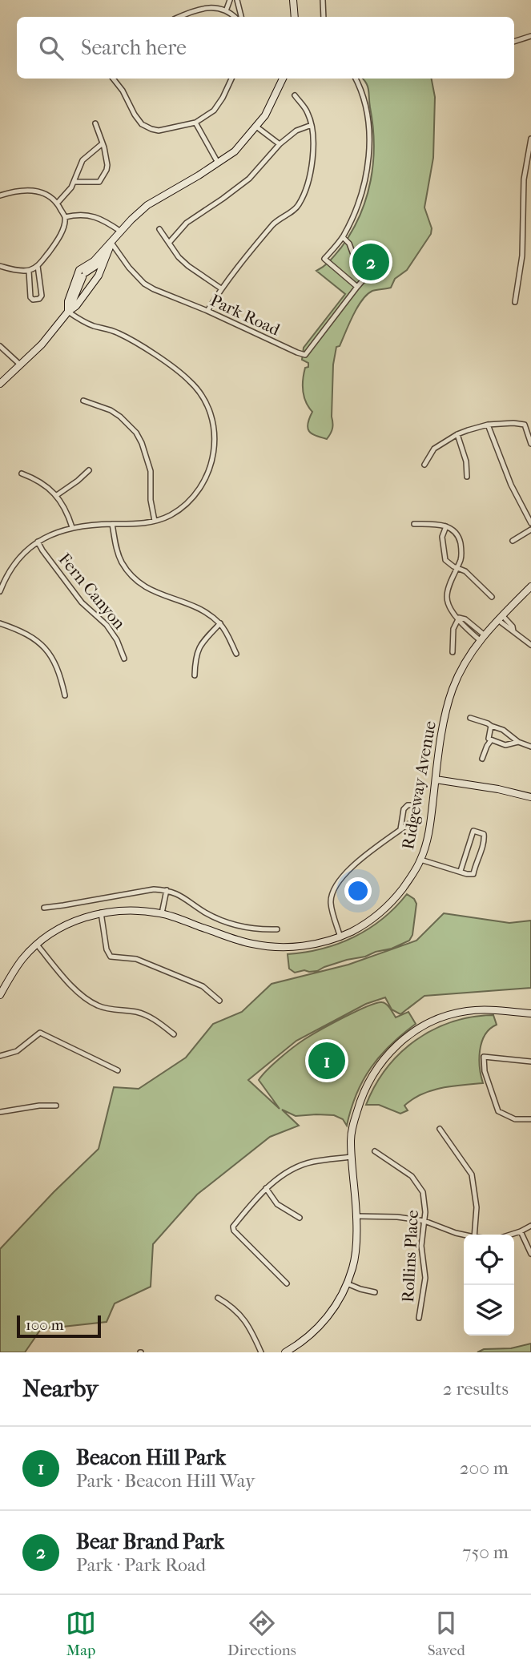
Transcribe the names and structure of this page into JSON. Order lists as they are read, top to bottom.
{
  "streets": {
    "street": [
      "Park Road",
      "Fern Canyon",
      "Ridgeway Avenue",
      "Rollins Place"
    ]
  },
  "scale_bar": "100 m",
  "page": {
    "search": "Search here",
    "pins": ["2", "1"],
    "scale": "100 m",
    "heading": ["Nearby", "2 results"],
    "list": [
      {
        "mark": "1",
        "name": "Beacon Hill Park",
        "note": "Park · Beacon Hill Way",
        "value": "200 m"
      },
      {
        "mark": "2",
        "name": "Bear Brand Park",
        "note": "Park · Park Road",
        "value": "750 m"
      }
    ],
    "nav": ["Map", "Directions", "Saved"]
  }
}
